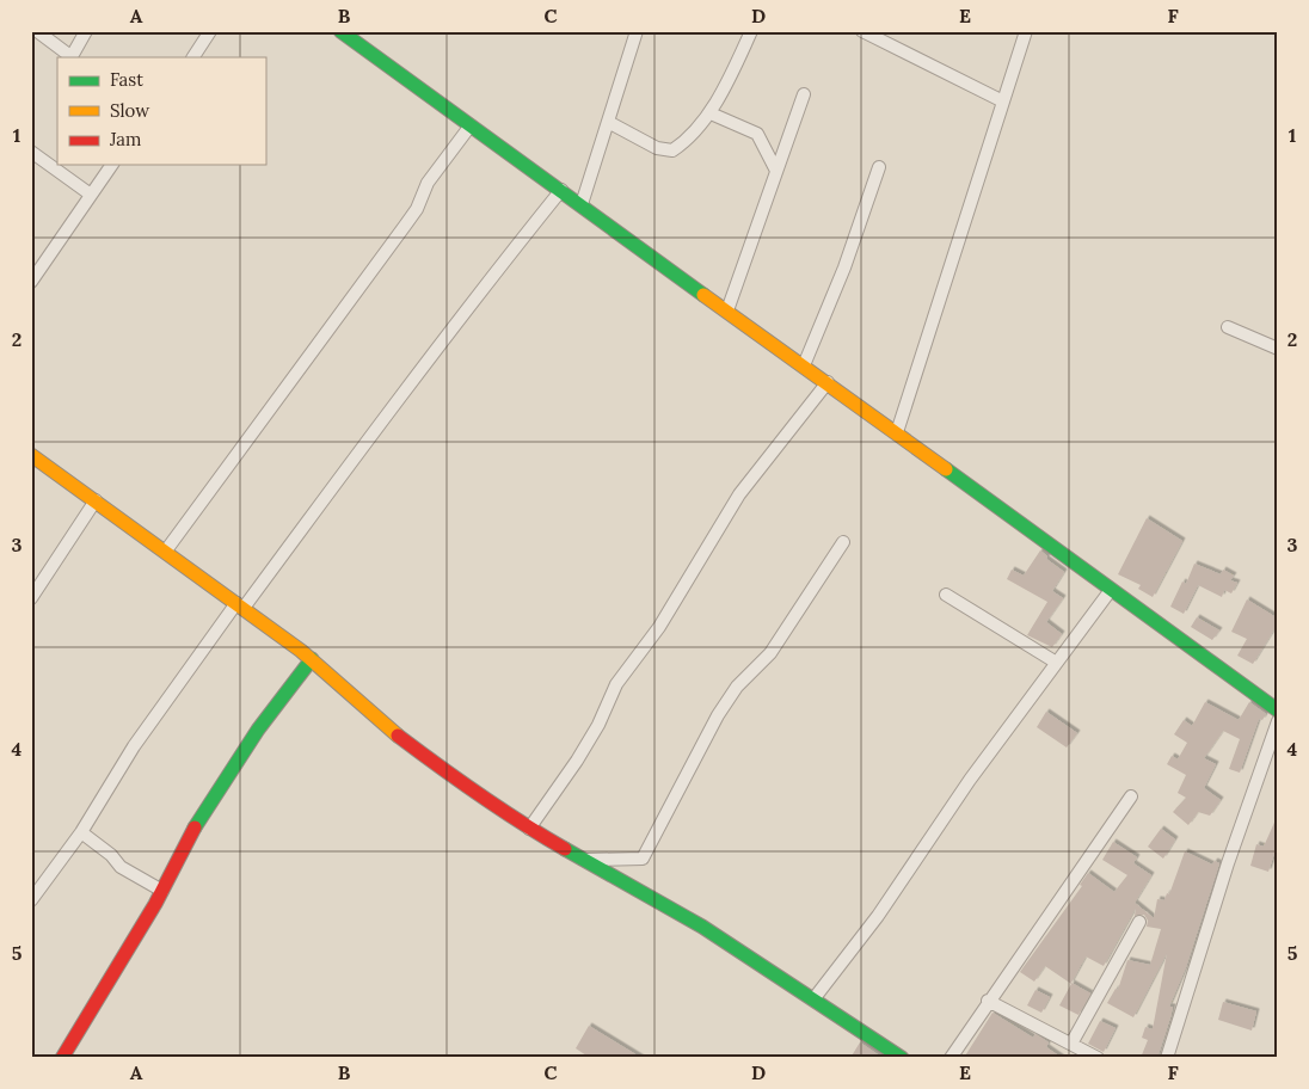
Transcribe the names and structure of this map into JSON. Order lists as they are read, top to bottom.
{
  "legend": ["Fast", "Slow", "Jam"],
  "grid": {
    "columns": [
      "A",
      "B",
      "C",
      "D",
      "E",
      "F"
    ],
    "rows": [
      "1",
      "2",
      "3",
      "4",
      "5"
    ]
  }
}
